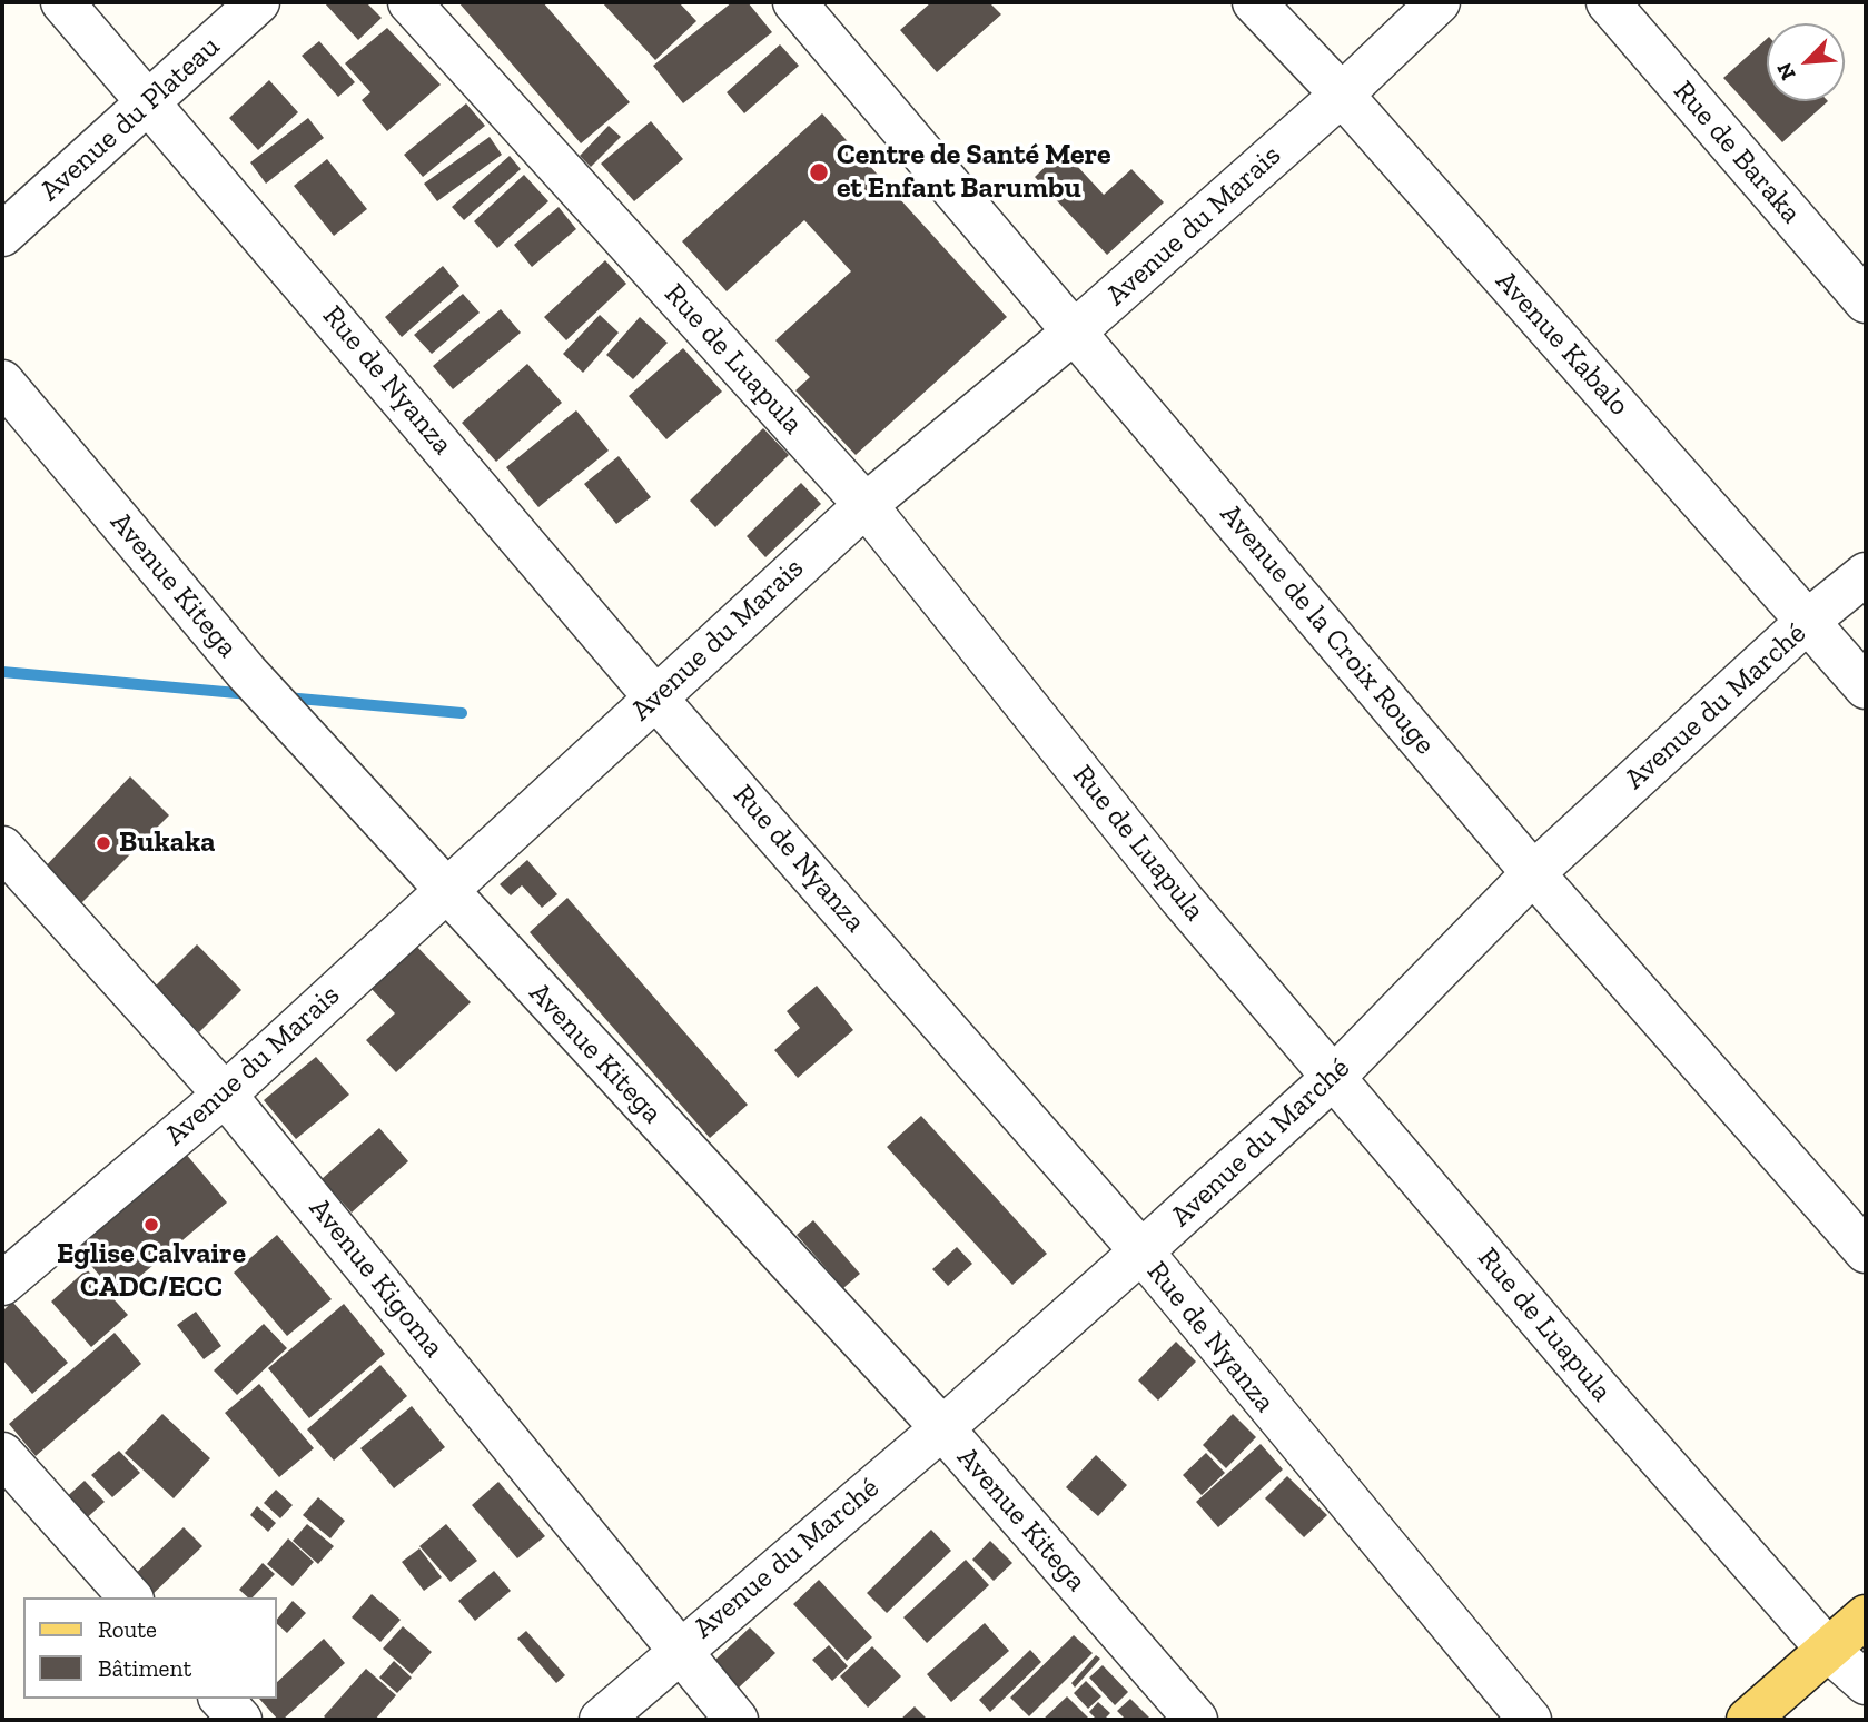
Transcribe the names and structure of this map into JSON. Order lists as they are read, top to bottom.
{
  "streets": {
    "street": [
      "Avenue du Plateau",
      "Rue de Baraka",
      "Avenue du Marais",
      "Avenue Kabalo",
      "Rue de Luapula",
      "Rue de Nyanza",
      "Avenue Kitega",
      "Avenue de la Croix Rouge",
      "Avenue du Marché",
      "Avenue Kigoma"
    ]
  },
  "crossings": [
    ["Avenue du Plateau", "Rue de Nyanza"],
    ["Avenue du Marais", "Avenue Kabalo"],
    ["Avenue du Marais", "Rue de Luapula"],
    ["Avenue du Marais", "Rue de Nyanza"],
    ["Avenue du Marais", "Avenue Kitega"],
    ["Avenue du Marais", "Avenue de la Croix Rouge"],
    ["Avenue du Marais", "Avenue Kigoma"],
    ["Avenue Kabalo", "Avenue du Marché"],
    ["Rue de Luapula", "Avenue du Marché"],
    ["Rue de Nyanza", "Avenue du Marché"],
    ["Avenue Kitega", "Avenue du Marché"],
    ["Avenue de la Croix Rouge", "Avenue du Marché"],
    ["Avenue du Marché", "Avenue Kigoma"]
  ],
  "places": ["Centre de Santé Mere et Enfant Barumbu", "Bukaka", "Eglise Calvaire CADC/ECC"],
  "legend": ["Route", "Bâtiment"],
  "north": "bottom left"
}
